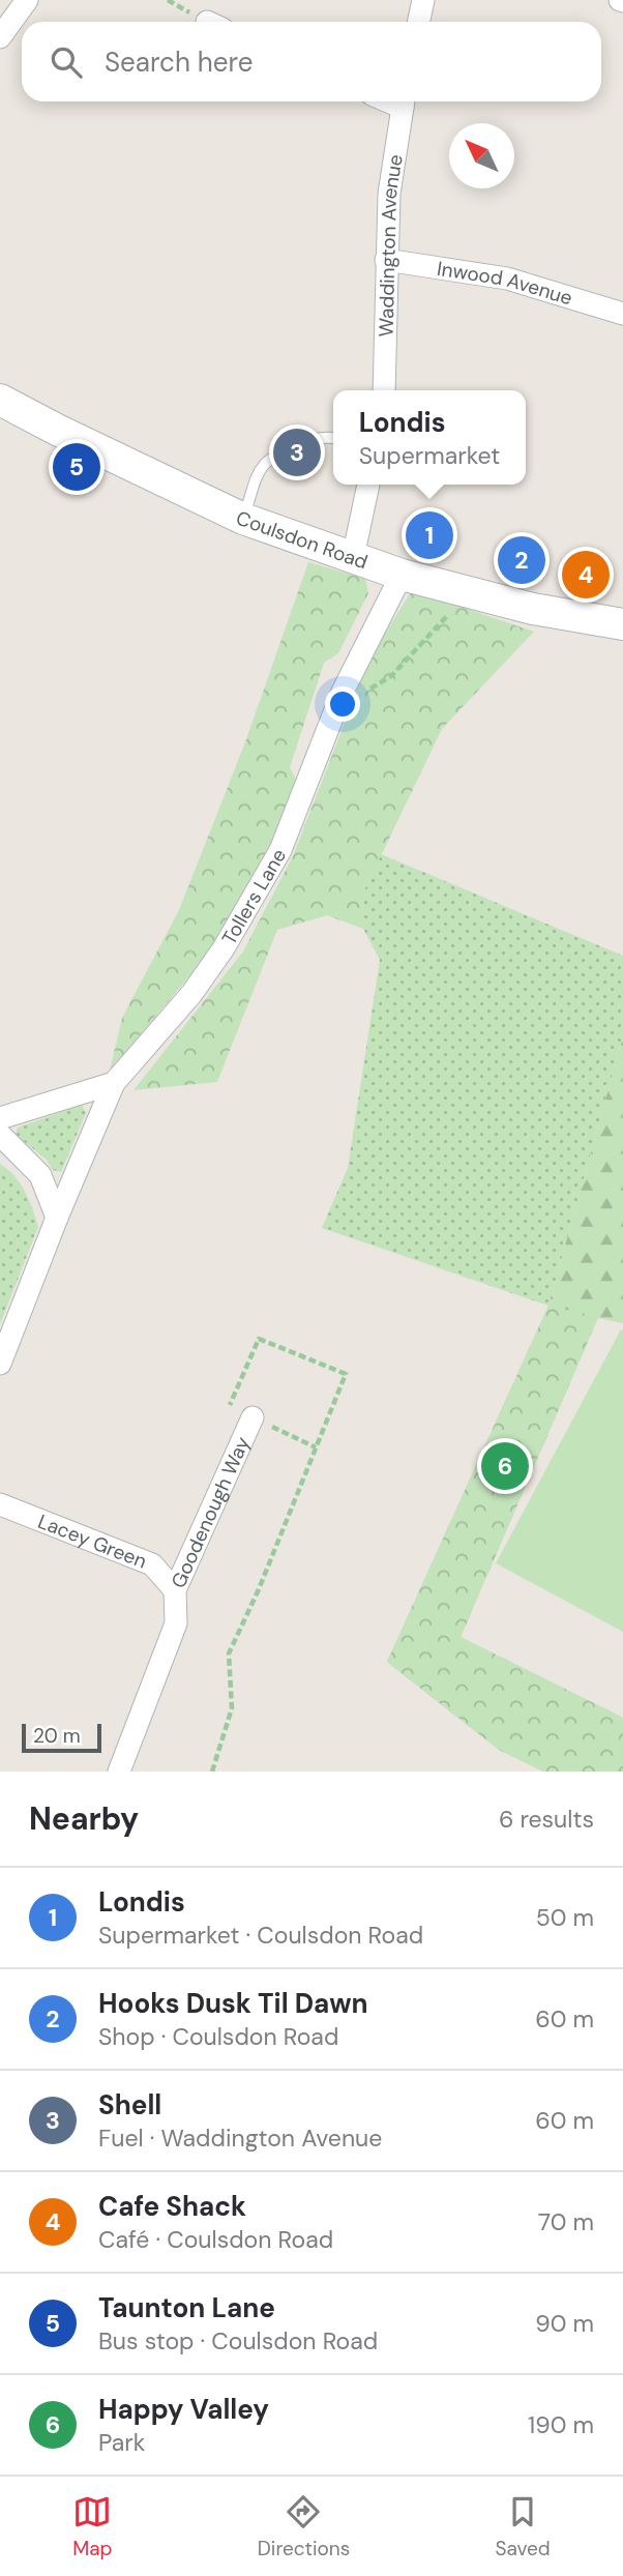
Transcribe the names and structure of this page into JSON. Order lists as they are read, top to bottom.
{
  "streets": {
    "main road": ["Coulsdon Road"],
    "street": [
      "Waddington Avenue",
      "Inwood Avenue",
      "Tollers Lane",
      "Goodenough Way",
      "Lacey Green"
    ]
  },
  "crossings": [
    ["Waddington Avenue", "Inwood Avenue"],
    ["Coulsdon Road", "Tollers Lane"],
    ["Goodenough Way", "Lacey Green"]
  ],
  "scale_bar": "20 m",
  "north": "top left",
  "page": {
    "search": "Search here",
    "popup": ["Londis", "Supermarket"],
    "pins": [
      "3",
      "5",
      "1",
      "2",
      "4",
      "6"
    ],
    "scale": "20 m",
    "heading": ["Nearby", "6 results"],
    "list": [
      {
        "mark": "1",
        "name": "Londis",
        "note": "Supermarket · Coulsdon Road",
        "value": "50 m"
      },
      {
        "mark": "2",
        "name": "Hooks Dusk Til Dawn",
        "note": "Shop · Coulsdon Road",
        "value": "60 m"
      },
      {
        "mark": "3",
        "name": "Shell",
        "note": "Fuel · Waddington Avenue",
        "value": "60 m"
      },
      {
        "mark": "4",
        "name": "Cafe Shack",
        "note": "Café · Coulsdon Road",
        "value": "70 m"
      },
      {
        "mark": "5",
        "name": "Taunton Lane",
        "note": "Bus stop · Coulsdon Road",
        "value": "90 m"
      },
      {
        "mark": "6",
        "name": "Happy Valley",
        "note": "Park",
        "value": "190 m"
      }
    ],
    "nav": ["Map", "Directions", "Saved"]
  }
}
